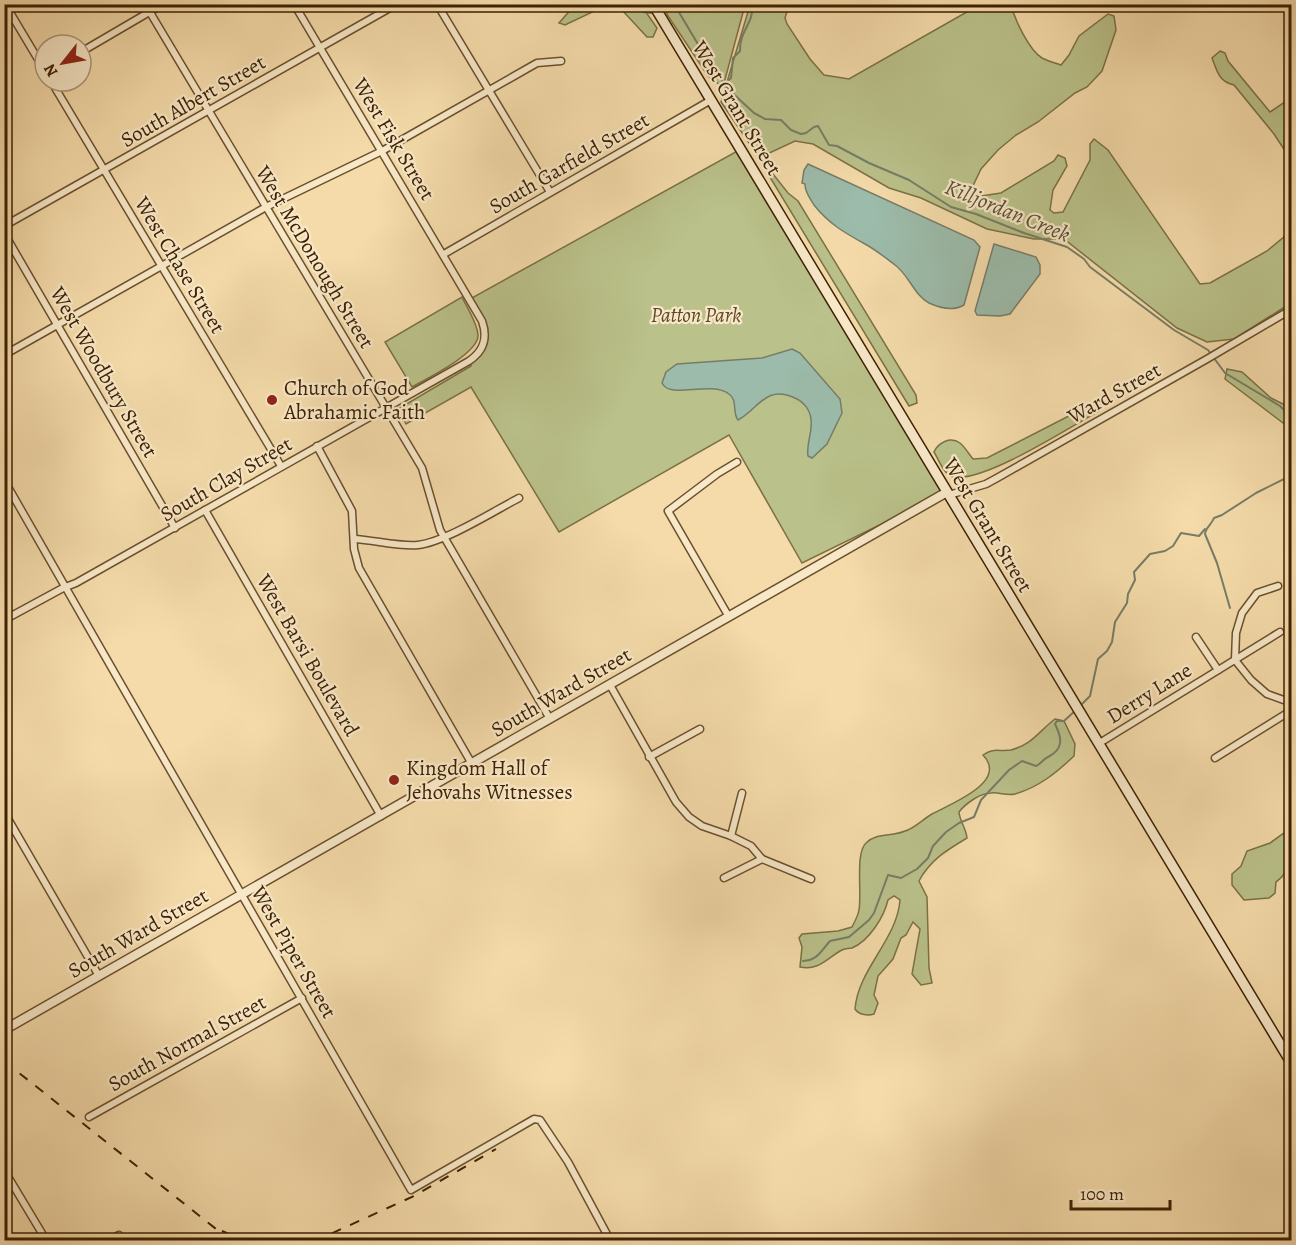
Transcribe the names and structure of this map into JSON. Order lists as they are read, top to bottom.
{
  "streets": {
    "main road": ["West Grant Street"],
    "street": [
      "South Albert Street",
      "West Fisk Street",
      "South Garfield Street",
      "West McDonough Street",
      "West Chase Street",
      "West Woodbury Street",
      "Ward Street",
      "South Clay Street",
      "West Barsi Boulevard",
      "South Ward Street",
      "Derry Lane",
      "West Piper Street",
      "South Normal Street"
    ]
  },
  "crossings": [
    ["South Albert Street", "West Fisk Street"],
    ["South Albert Street", "West McDonough Street"],
    ["South Albert Street", "West Chase Street"],
    ["West Grant Street", "South Garfield Street"],
    ["West Grant Street", "Ward Street"],
    ["West Grant Street", "South Ward Street"],
    ["West Grant Street", "Derry Lane"],
    ["West Fisk Street", "South Garfield Street"],
    ["West Fisk Street", "South Clay Street"],
    ["West McDonough Street", "South Clay Street"],
    ["West McDonough Street", "South Ward Street"],
    ["West Chase Street", "South Clay Street"],
    ["West Woodbury Street", "South Clay Street"],
    ["Ward Street", "South Ward Street"],
    ["South Clay Street", "West Barsi Boulevard"],
    ["South Clay Street", "West Piper Street"],
    ["West Barsi Boulevard", "South Ward Street"],
    ["South Ward Street", "West Piper Street"],
    ["West Piper Street", "South Normal Street"]
  ],
  "water": ["Killjordan Creek"],
  "parks": ["Patton Park"],
  "places": ["Church of God Abrahamic Faith", "Kingdom Hall of Jehovahs Witnesses"],
  "scale_bar": "100 m",
  "north": "bottom left"
}
